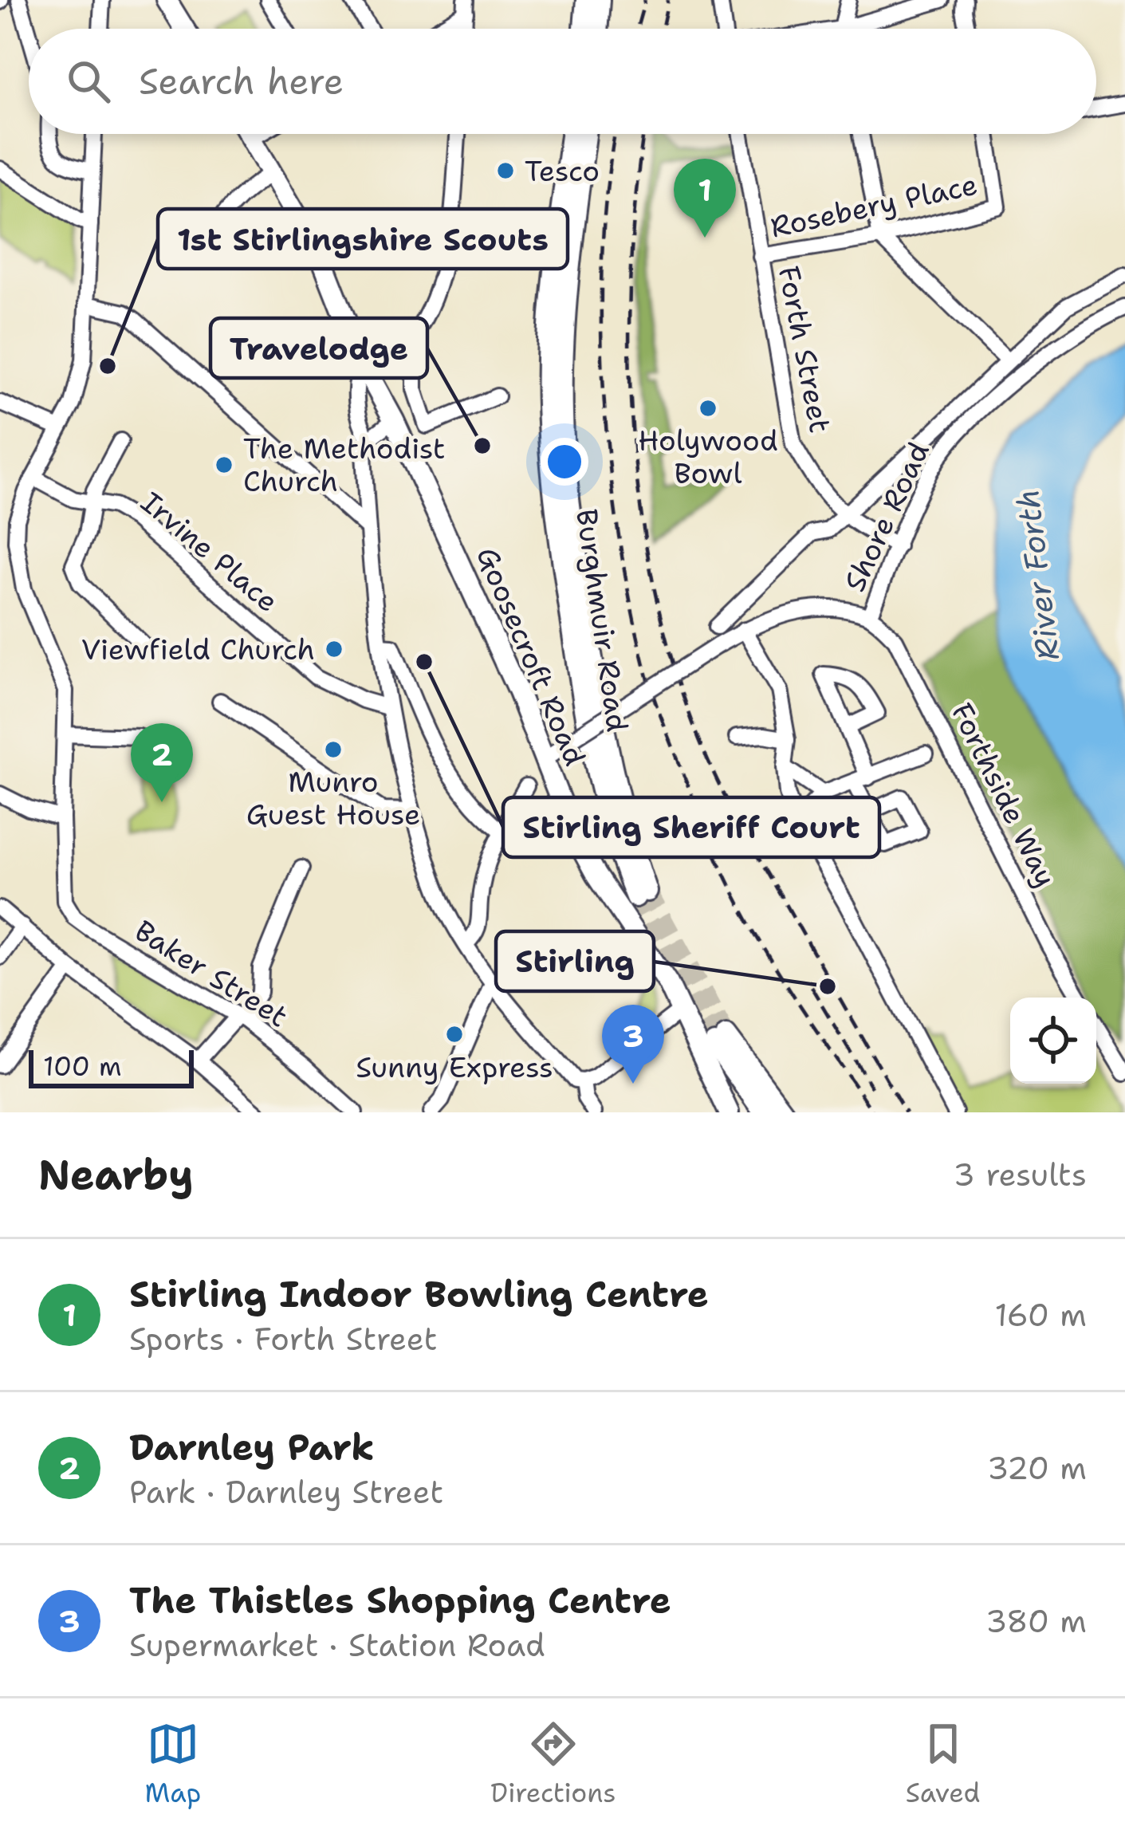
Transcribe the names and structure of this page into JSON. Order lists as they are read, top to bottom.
{
  "streets": {
    "main road": ["Burghmuir Road", "Goosecroft Road"],
    "street": [
      "Rosebery Place",
      "Forth Street",
      "Shore Road",
      "Irvine Place",
      "Forthside Way",
      "Baker Street"
    ]
  },
  "crossings": [
    ["Rosebery Place", "Forth Street"],
    ["Forth Street", "Shore Road"],
    ["Shore Road", "Goosecroft Road"],
    ["Shore Road", "Forthside Way"],
    ["Irvine Place", "Baker Street"]
  ],
  "water": ["River Forth"],
  "places": [
    "Tesco",
    "1st Stirlingshire Scouts",
    "Holywood Bowl",
    "Travelodge",
    "The Methodist Church",
    "Viewfield Church",
    "Stirling Sheriff Court",
    "Munro Guest House",
    "Stirling",
    "Sunny Express"
  ],
  "scale_bar": "100 m",
  "page": {
    "search": "Search here",
    "pins": ["1", "2", "3"],
    "scale": "100 m",
    "heading": ["Nearby", "3 results"],
    "list": [
      {
        "mark": "1",
        "name": "Stirling Indoor Bowling Centre",
        "note": "Sports · Forth Street",
        "value": "160 m"
      },
      {
        "mark": "2",
        "name": "Darnley Park",
        "note": "Park · Darnley Street",
        "value": "320 m"
      },
      {
        "mark": "3",
        "name": "The Thistles Shopping Centre",
        "note": "Supermarket · Station Road",
        "value": "380 m"
      }
    ],
    "nav": ["Map", "Directions", "Saved"]
  }
}
